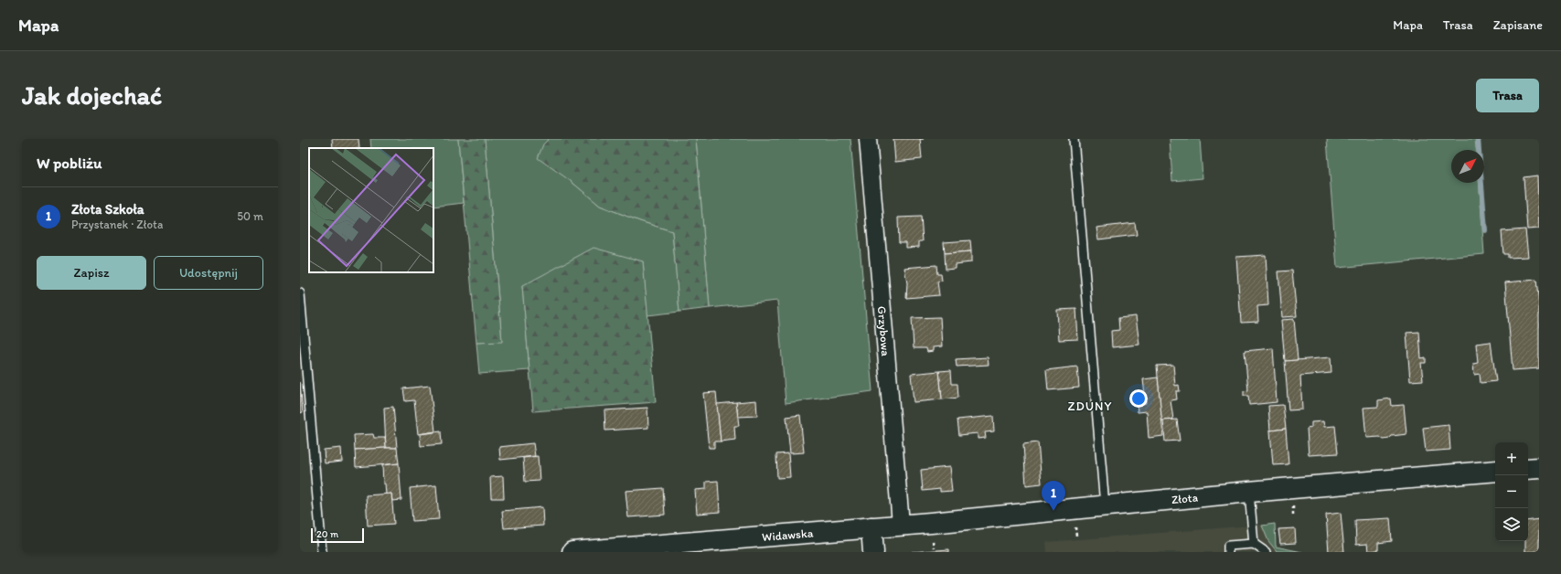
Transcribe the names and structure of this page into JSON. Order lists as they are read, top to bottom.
{
  "streets": {
    "street": ["Grzybowa", "Złota", "Widawska"]
  },
  "crossings": [
    ["Grzybowa", "Złota"],
    ["Złota", "Widawska"]
  ],
  "districts": ["ZDUNY"],
  "scale_bar": "20 m",
  "north": "top right",
  "page": {
    "header": "Mapa",
    "nav": ["Mapa", "Trasa", "Zapisane"],
    "buttons": [
      "Trasa",
      ["Zapisz", "Udostępnij"]
    ],
    "title": "Jak dojechać",
    "heading": "W pobliżu",
    "list": [
      {
        "mark": "1",
        "name": "Złota Szkoła",
        "note": "Przystanek · Złota",
        "value": "50 m"
      }
    ],
    "map_buttons": ["+", "−"],
    "pins": "1",
    "scale": "20 m"
  }
}
